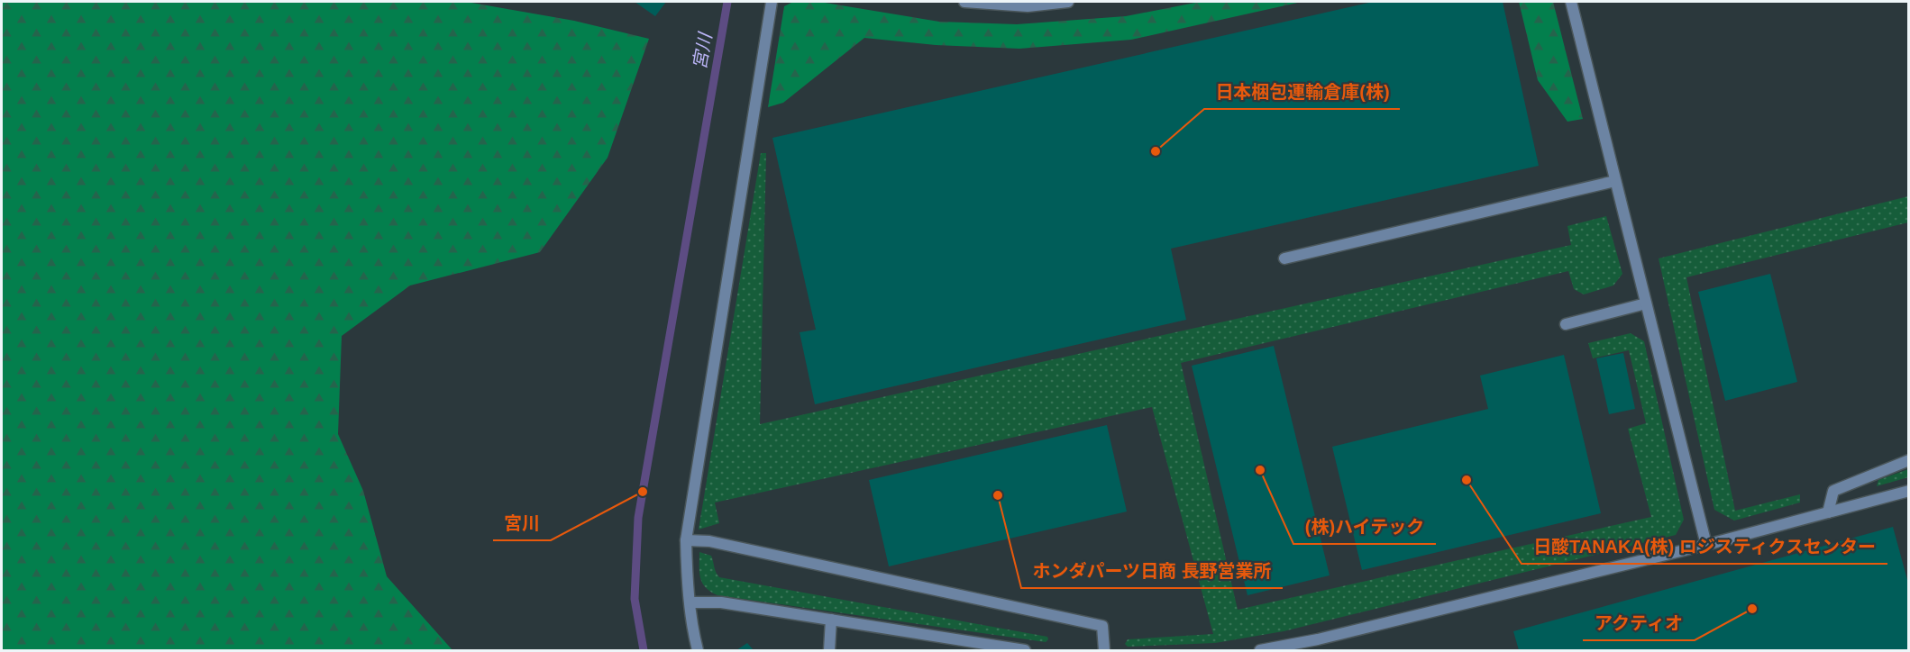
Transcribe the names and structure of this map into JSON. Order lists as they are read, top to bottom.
{
  "water": ["宮川"],
  "places": [
    "日本梱包運輸倉庫(株)",
    "(株)ハイテック",
    "日酸TANAKA(株) ロジスティクスセンター",
    "宮川",
    "ホンダパーツ日商 長野営業所",
    "アクティオ"
  ]
}
